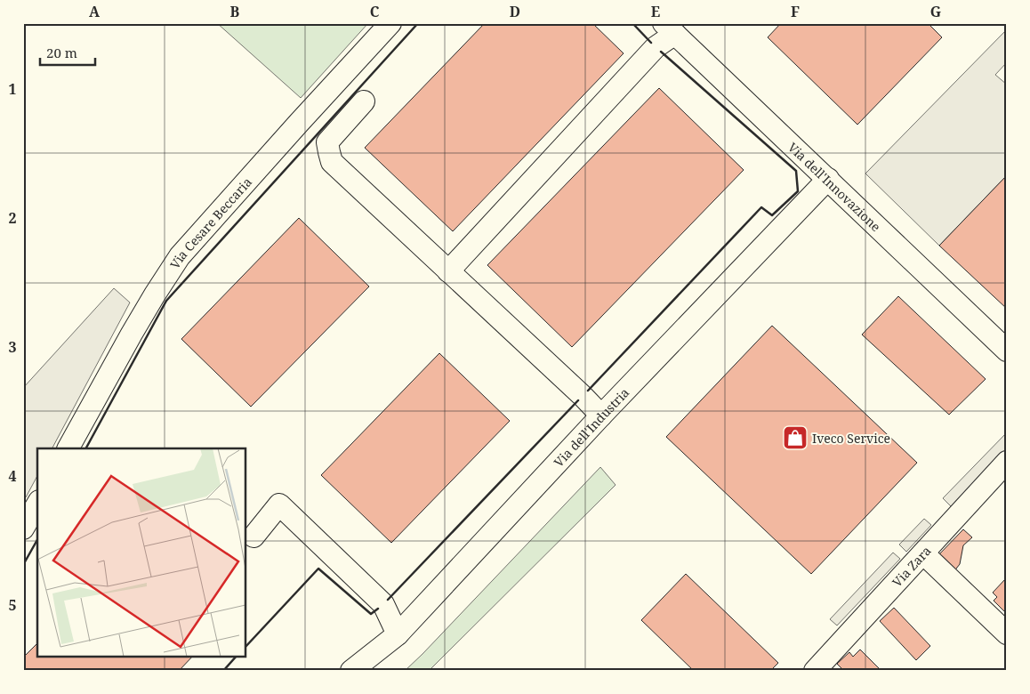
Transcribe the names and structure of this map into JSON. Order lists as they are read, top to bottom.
{
  "streets": {
    "street": [
      "Via dell'Innovazione",
      "Via Cesare Beccaria",
      "Via dell'Industria",
      "Via Zara"
    ]
  },
  "crossings": [
    ["Via dell'Innovazione", "Via dell'Industria"]
  ],
  "places": {
    "shop": ["Iveco Service"]
  },
  "scale_bar": "20 m",
  "grid": {
    "columns": [
      "A",
      "B",
      "C",
      "D",
      "E",
      "F",
      "G"
    ],
    "rows": [
      "1",
      "2",
      "3",
      "4",
      "5"
    ]
  }
}
